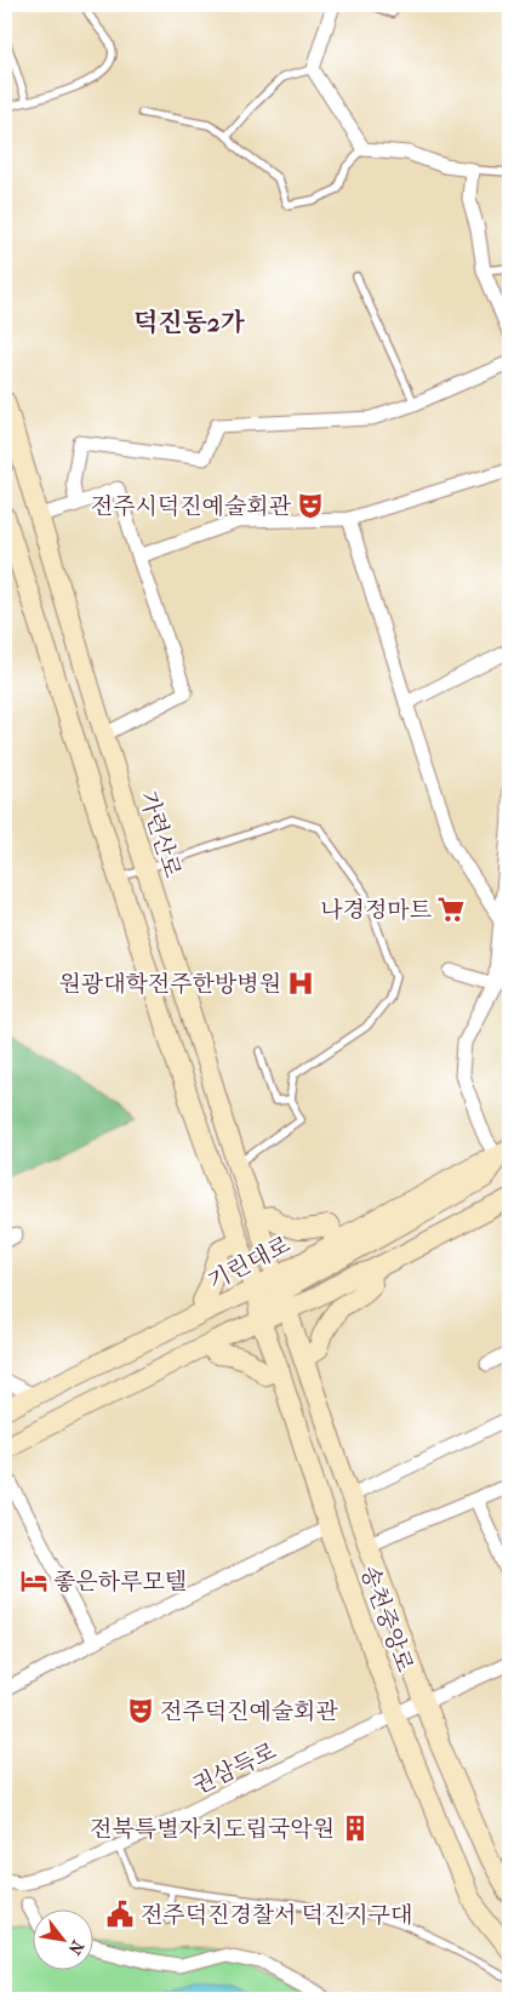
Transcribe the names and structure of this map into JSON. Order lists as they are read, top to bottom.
{
  "streets": {
    "street": [
      "가련산로",
      "기린대로",
      "송천중앙로",
      "권삼득로"
    ]
  },
  "crossings": [
    ["가련산로", "기린대로"],
    ["가련산로", "송천중앙로"],
    ["기린대로", "송천중앙로"],
    ["송천중앙로", "권삼득로"]
  ],
  "districts": ["덕진동2가"],
  "places": {
    "theatre": ["전주시덕진예술회관", "전주덕진예술회관"],
    "supermarket": ["나경정마트"],
    "hospital": ["원광대학전주한방병원"],
    "hotel": ["좋은하루모텔"],
    "building": ["전북특별자치도립국악원"],
    "public building": ["전주덕진경찰서 덕진지구대"]
  },
  "north": "bottom right"
}
